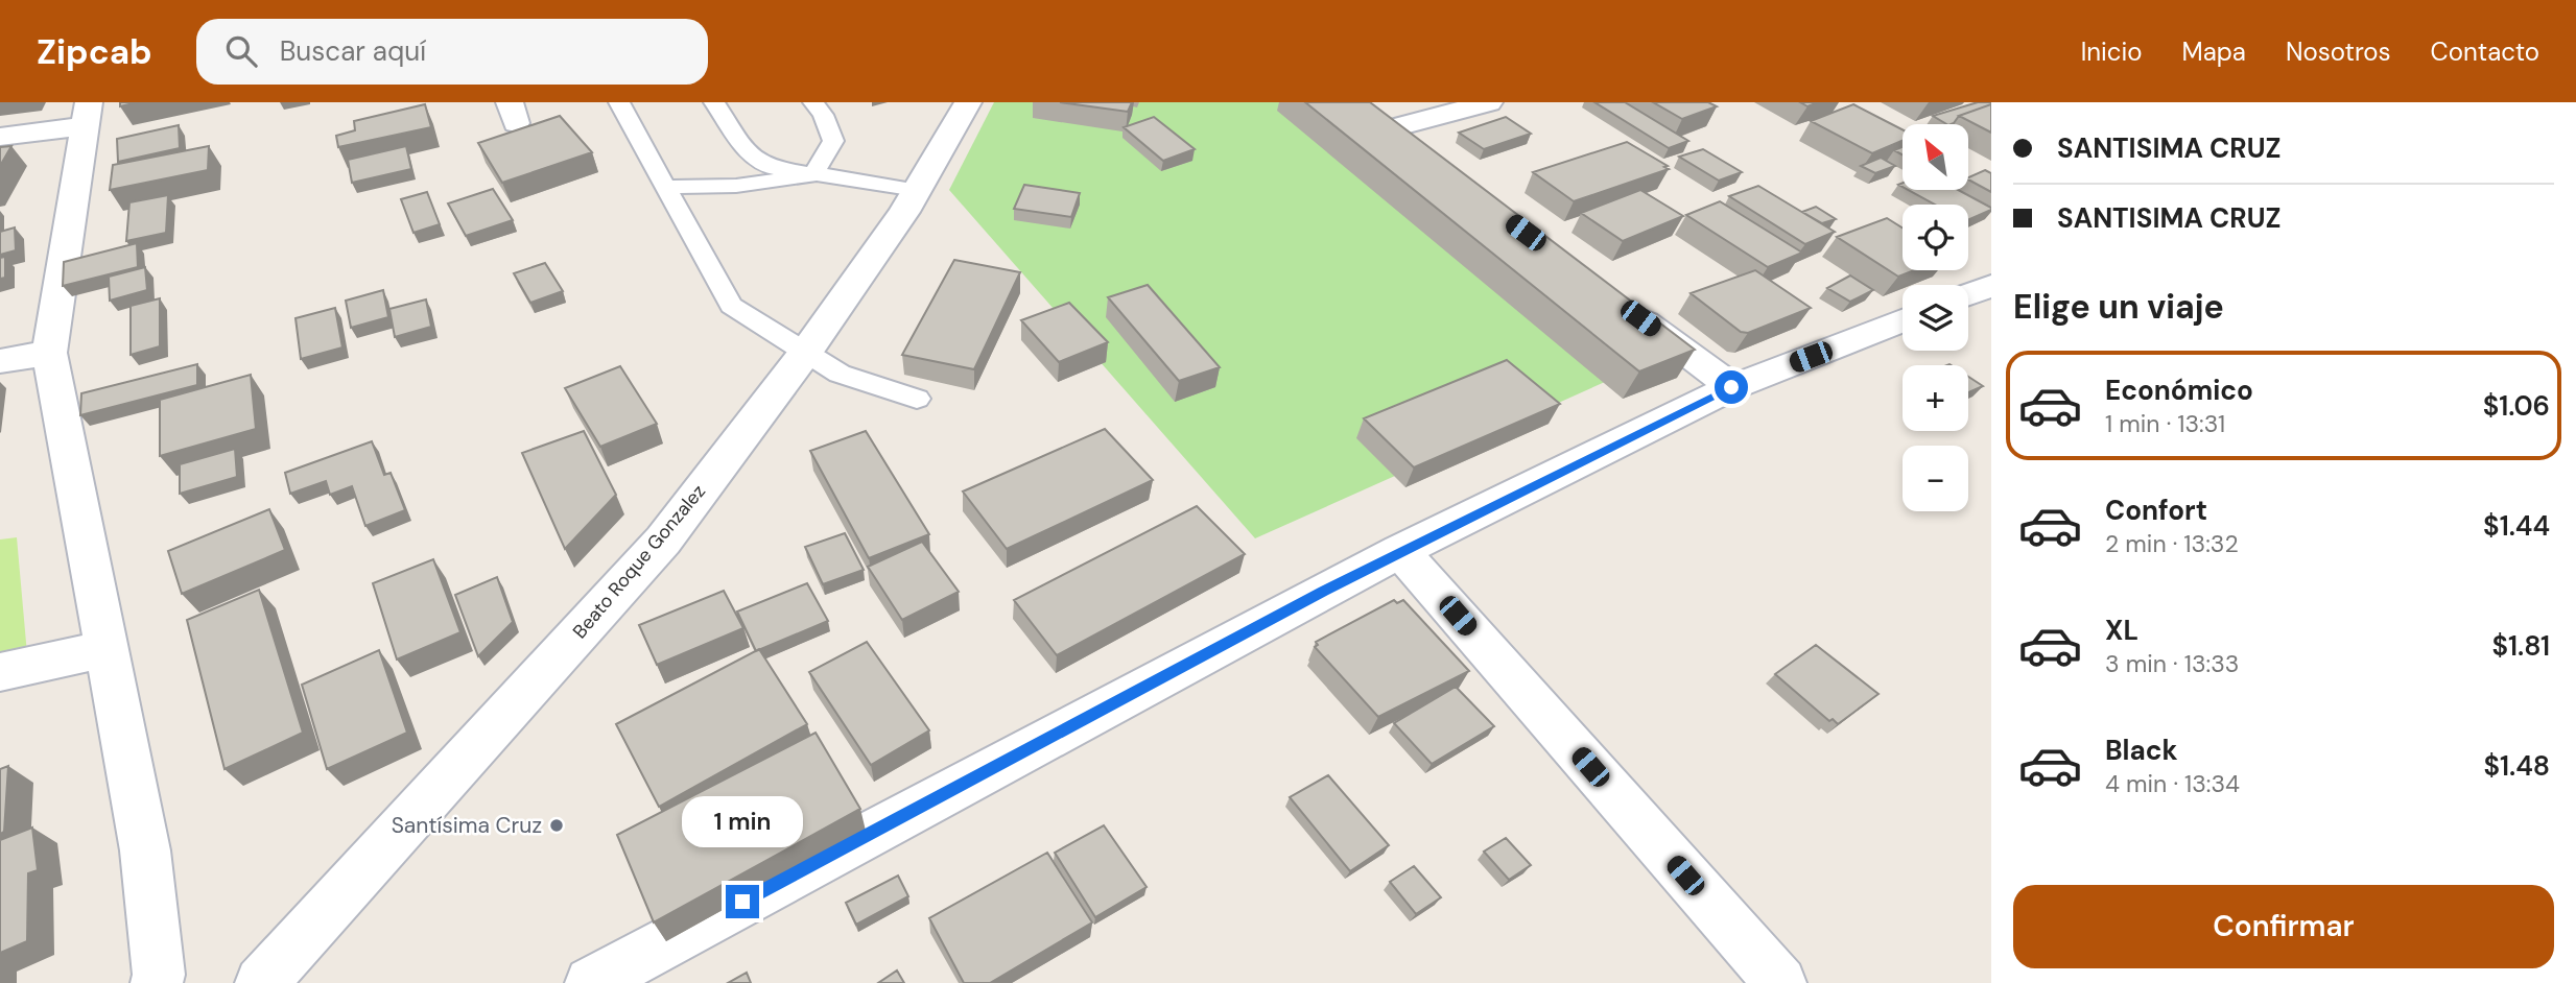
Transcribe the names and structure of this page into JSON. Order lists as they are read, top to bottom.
{
  "streets": {
    "street": ["Beato Roque Gonzalez"]
  },
  "places": ["Santísima Cruz"],
  "north": "top left",
  "page": {
    "header": "Zipcab",
    "search": "Buscar aquí",
    "nav": [
      "Inicio",
      "Mapa",
      "Nosotros",
      "Contacto"
    ],
    "banner": ["SANTISIMA CRUZ", "SANTISIMA CRUZ"],
    "map_buttons": ["+", "−"],
    "heading": "Elige un viaje",
    "list": [
      {
        "name": "Económico",
        "note": "1 min · 13:31",
        "value": "$1.06"
      },
      {
        "name": "Confort",
        "note": "2 min · 13:32",
        "value": "$1.44"
      },
      {
        "name": "XL",
        "note": "3 min · 13:33",
        "value": "$1.81"
      },
      {
        "name": "Black",
        "note": "4 min · 13:34",
        "value": "$1.48"
      }
    ],
    "bubble": "1 min",
    "buttons": "Confirmar"
  }
}
